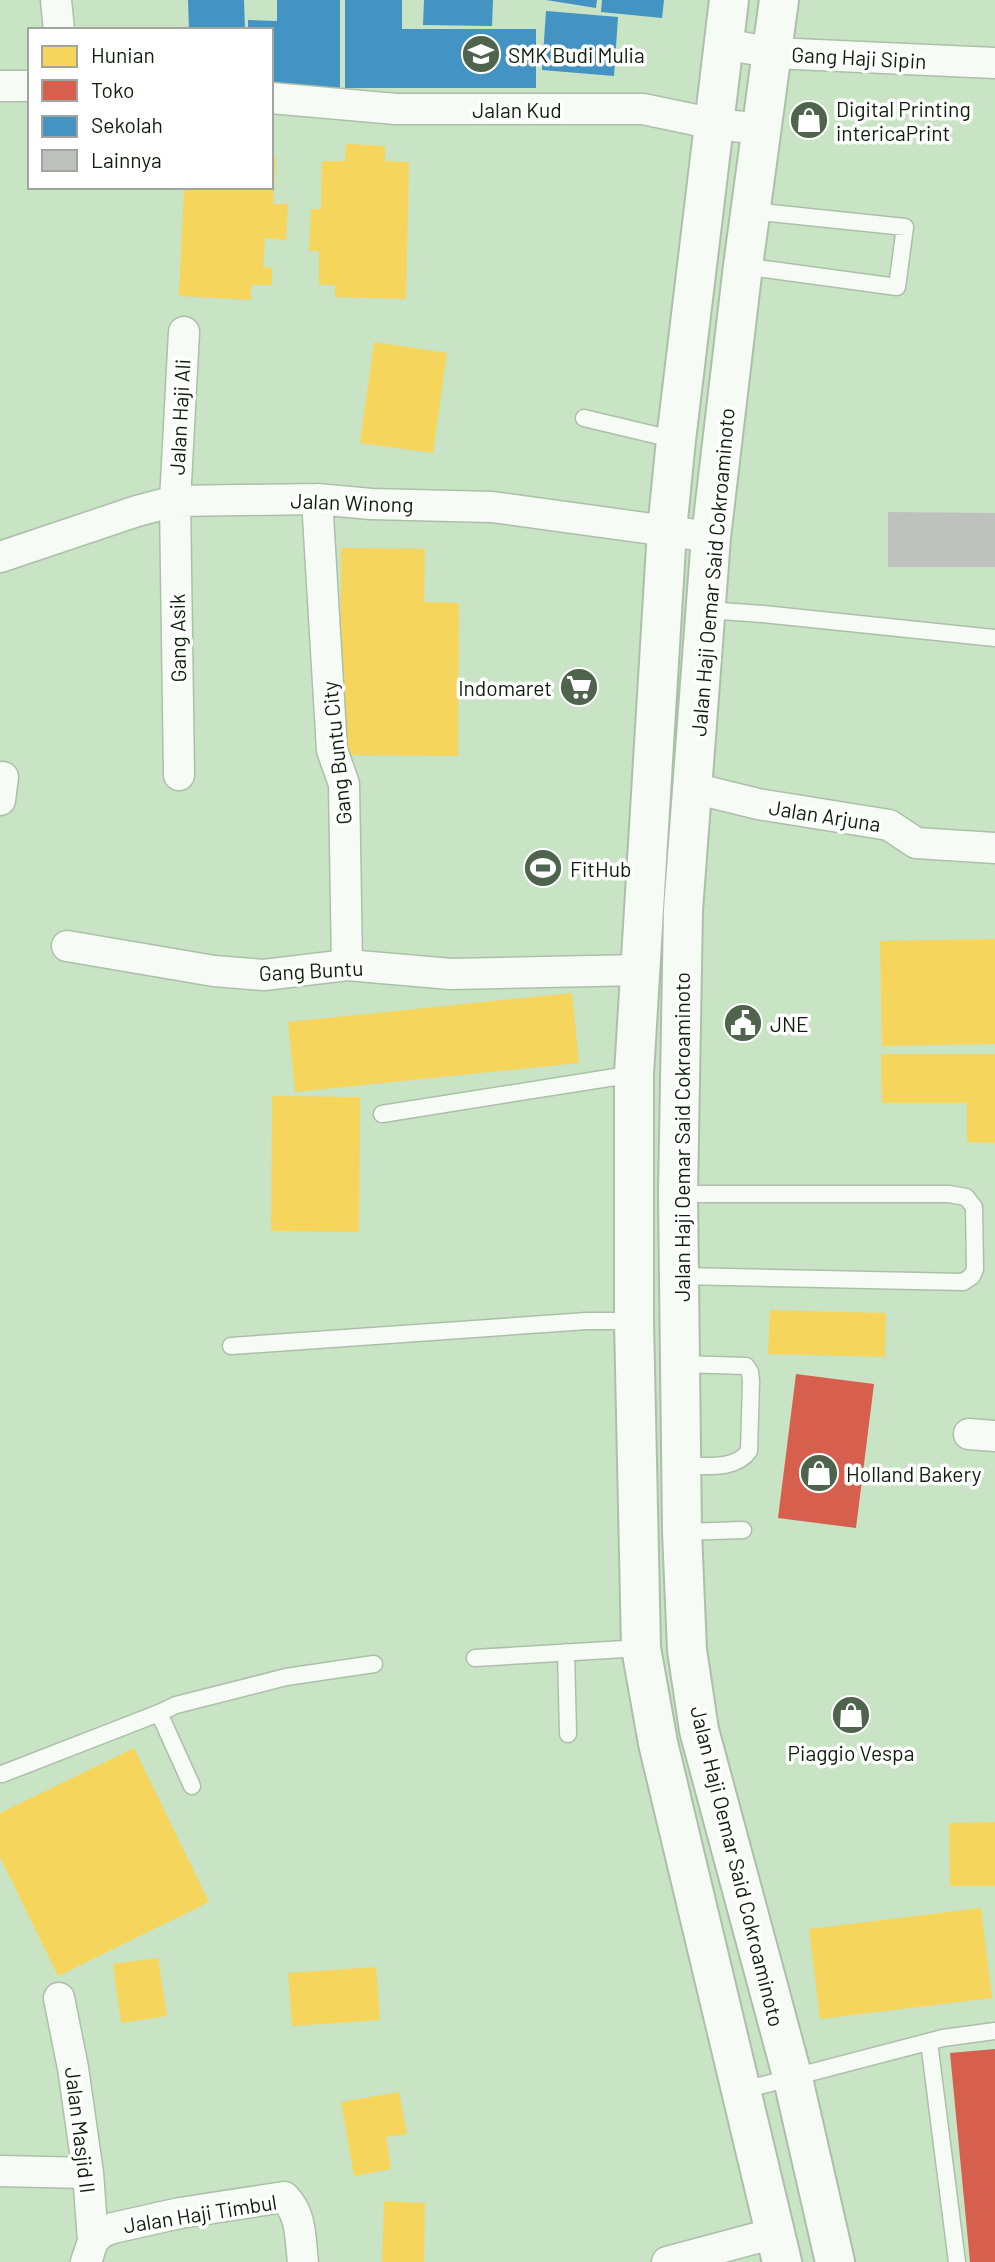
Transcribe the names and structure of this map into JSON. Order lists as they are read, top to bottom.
{
  "streets": {
    "main road": ["Jalan Haji Oemar Said Cokroaminoto"],
    "street": [
      "Gang Haji Sipin",
      "Jalan Kud",
      "Jalan Haji Ali",
      "Jalan Winong",
      "Gang Asik",
      "Gang Buntu City",
      "Jalan Arjuna",
      "Gang Buntu",
      "Jalan Masjid II",
      "Jalan Haji Timbul"
    ]
  },
  "crossings": [
    ["Gang Haji Sipin", "Jalan Haji Oemar Said Cokroaminoto"],
    ["Jalan Kud", "Jalan Haji Oemar Said Cokroaminoto"],
    ["Jalan Haji Ali", "Jalan Winong"],
    ["Jalan Haji Ali", "Gang Asik"],
    ["Jalan Winong", "Jalan Haji Oemar Said Cokroaminoto"],
    ["Jalan Winong", "Gang Asik"],
    ["Jalan Winong", "Gang Buntu City"],
    ["Jalan Haji Oemar Said Cokroaminoto", "Jalan Arjuna"],
    ["Jalan Haji Oemar Said Cokroaminoto", "Gang Buntu"],
    ["Gang Buntu City", "Gang Buntu"],
    ["Jalan Masjid II", "Jalan Haji Timbul"]
  ],
  "places": {
    "school or university": ["SMK Budi Mulia"],
    "shop": ["Digital Printing intericaPrint", "Holland Bakery", "Piaggio Vespa"],
    "supermarket": ["Indomaret"],
    "sports": ["FitHub"],
    "public building": ["JNE"]
  },
  "legend": [
    "Hunian",
    "Toko",
    "Sekolah",
    "Lainnya"
  ]
}
